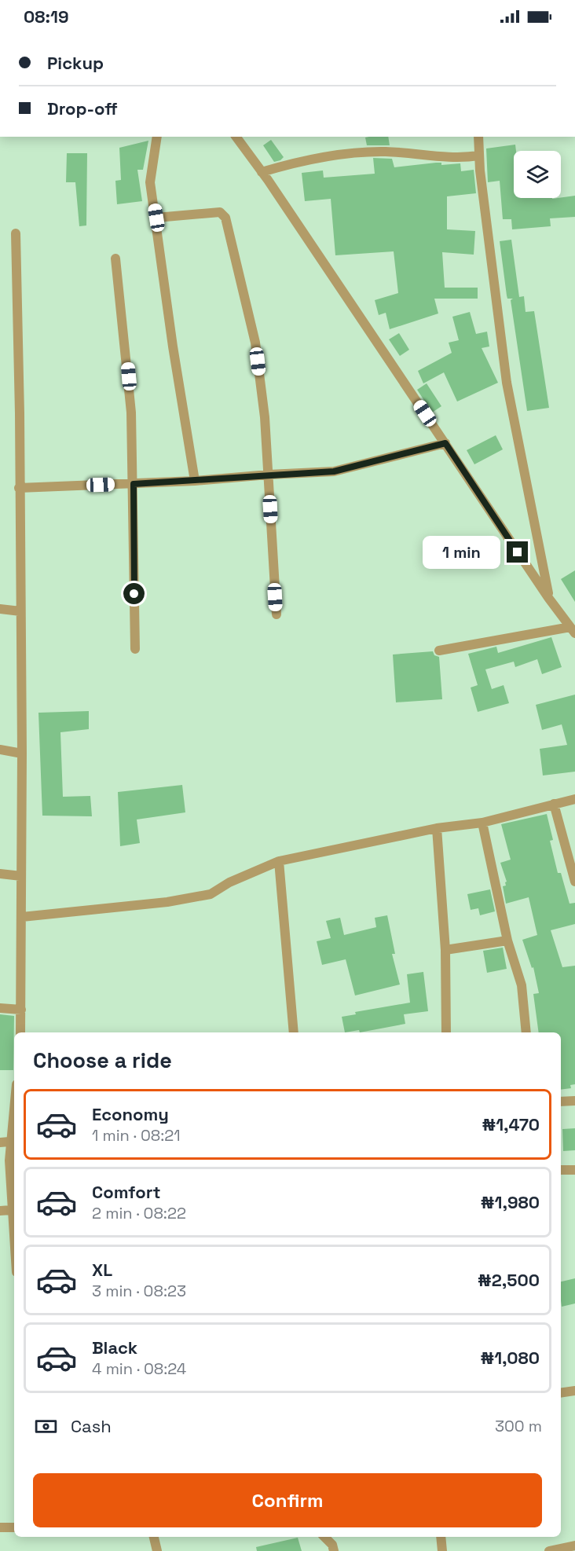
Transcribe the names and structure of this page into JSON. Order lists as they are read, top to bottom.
{
  "page": {
    "status": "08:19",
    "banner": ["Pickup", "Drop-off"],
    "bubble": "1 min",
    "heading": "Choose a ride",
    "list": [
      {
        "name": "Economy",
        "note": "1 min · 08:21",
        "value": "₦1,470"
      },
      {
        "name": "Comfort",
        "note": "2 min · 08:22",
        "value": "₦1,980"
      },
      {
        "name": "XL",
        "note": "3 min · 08:23",
        "value": "₦2,500"
      },
      {
        "name": "Black",
        "note": "4 min · 08:24",
        "value": "₦1,080"
      }
    ],
    "pay": ["Cash", "300 m"],
    "buttons": "Confirm"
  }
}
